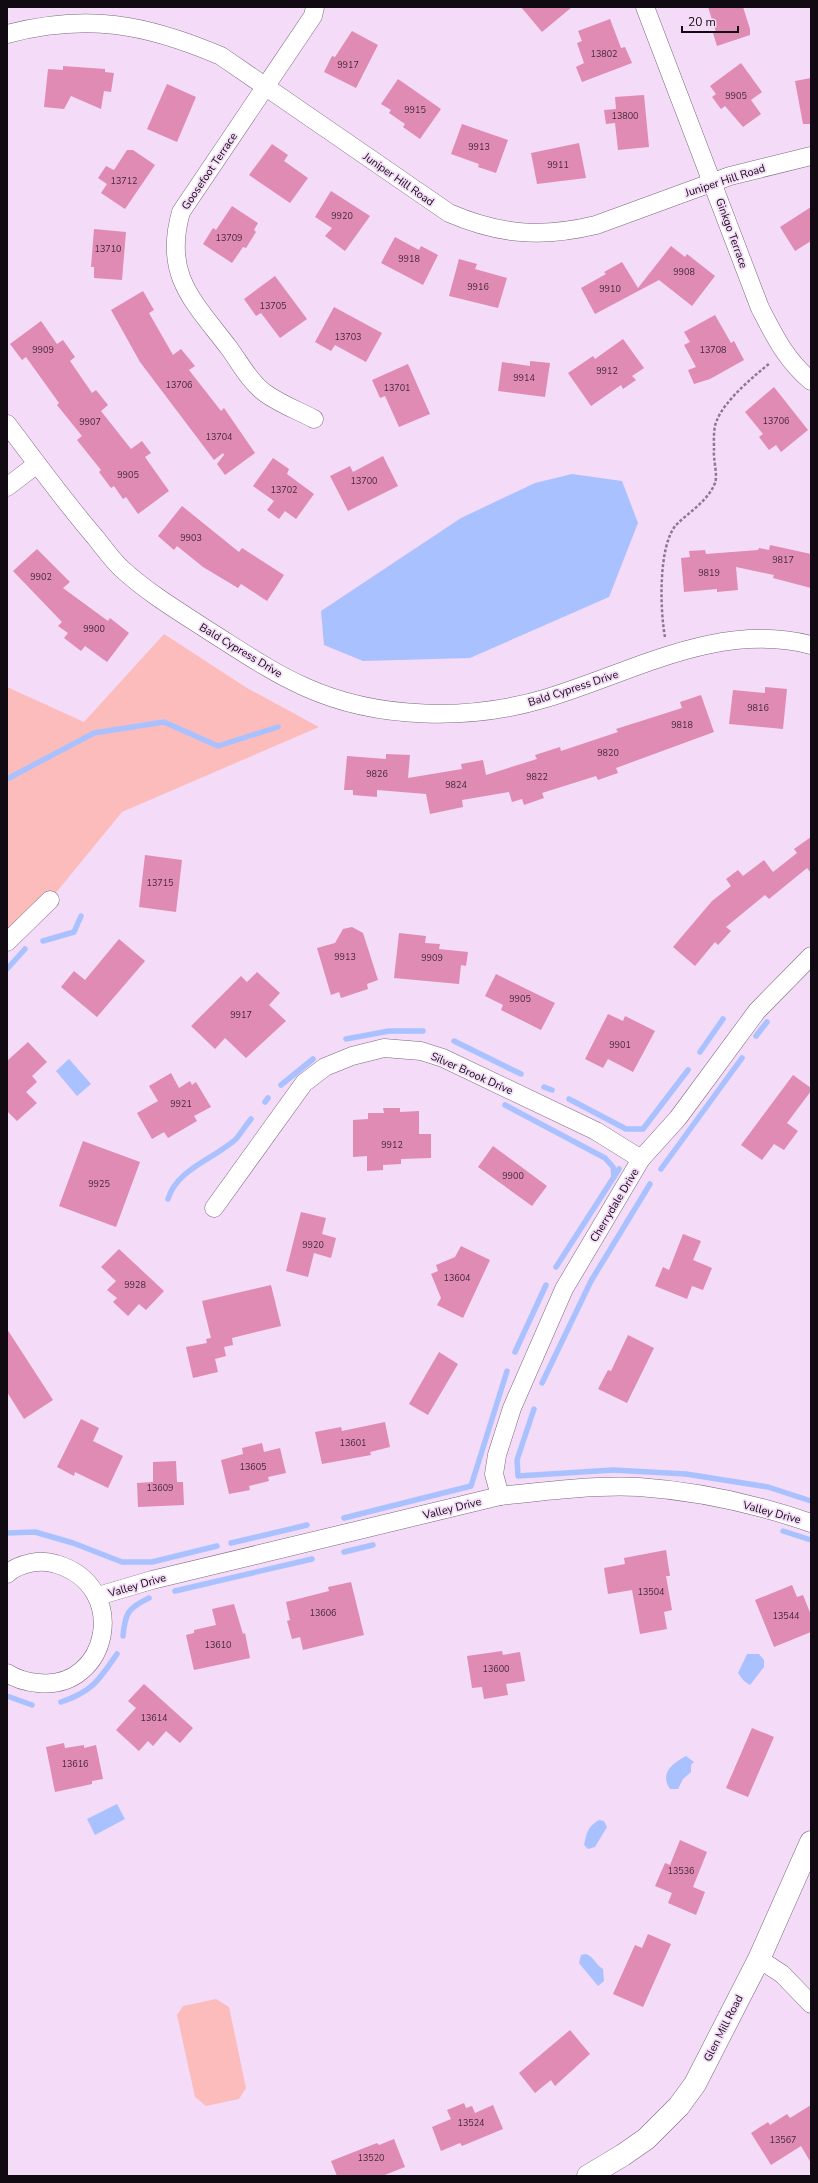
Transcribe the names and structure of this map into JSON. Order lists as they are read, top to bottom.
{
  "streets": {
    "main road": ["Glen Mill Road"],
    "street": [
      "Goosefoot Terrace",
      "Juniper Hill Road",
      "Ginkgo Terrace",
      "Bald Cypress Drive",
      "Silver Brook Drive",
      "Cherrydale Drive",
      "Valley Drive"
    ]
  },
  "crossings": [
    ["Goosefoot Terrace", "Juniper Hill Road"],
    ["Juniper Hill Road", "Ginkgo Terrace"],
    ["Silver Brook Drive", "Cherrydale Drive"],
    ["Cherrydale Drive", "Valley Drive"]
  ],
  "house_numbers": [
    "13802",
    "9917",
    "9905",
    "9915",
    "13800",
    "9913",
    "9911",
    "13712",
    "9920",
    "13709",
    "13710",
    "9918",
    "9908",
    "9916",
    "9910",
    "13705",
    "13703",
    "9909",
    "13708",
    "9912",
    "9914",
    "13706",
    "13701",
    "13706",
    "9907",
    "13704",
    "9905",
    "13700",
    "13702",
    "9903",
    "9817",
    "9819",
    "9902",
    "9900",
    "9816",
    "9818",
    "9820",
    "9826",
    "9822",
    "9824",
    "13715",
    "9913",
    "9909",
    "9905",
    "9917",
    "9901",
    "9921",
    "9912",
    "9900",
    "9925",
    "9920",
    "13604",
    "9928",
    "13601",
    "13605",
    "13609",
    "13504",
    "13606",
    "13544",
    "13610",
    "13600",
    "13614",
    "13616",
    "13536",
    "13524",
    "13567",
    "13520"
  ],
  "scale_bar": "20 m"
}
